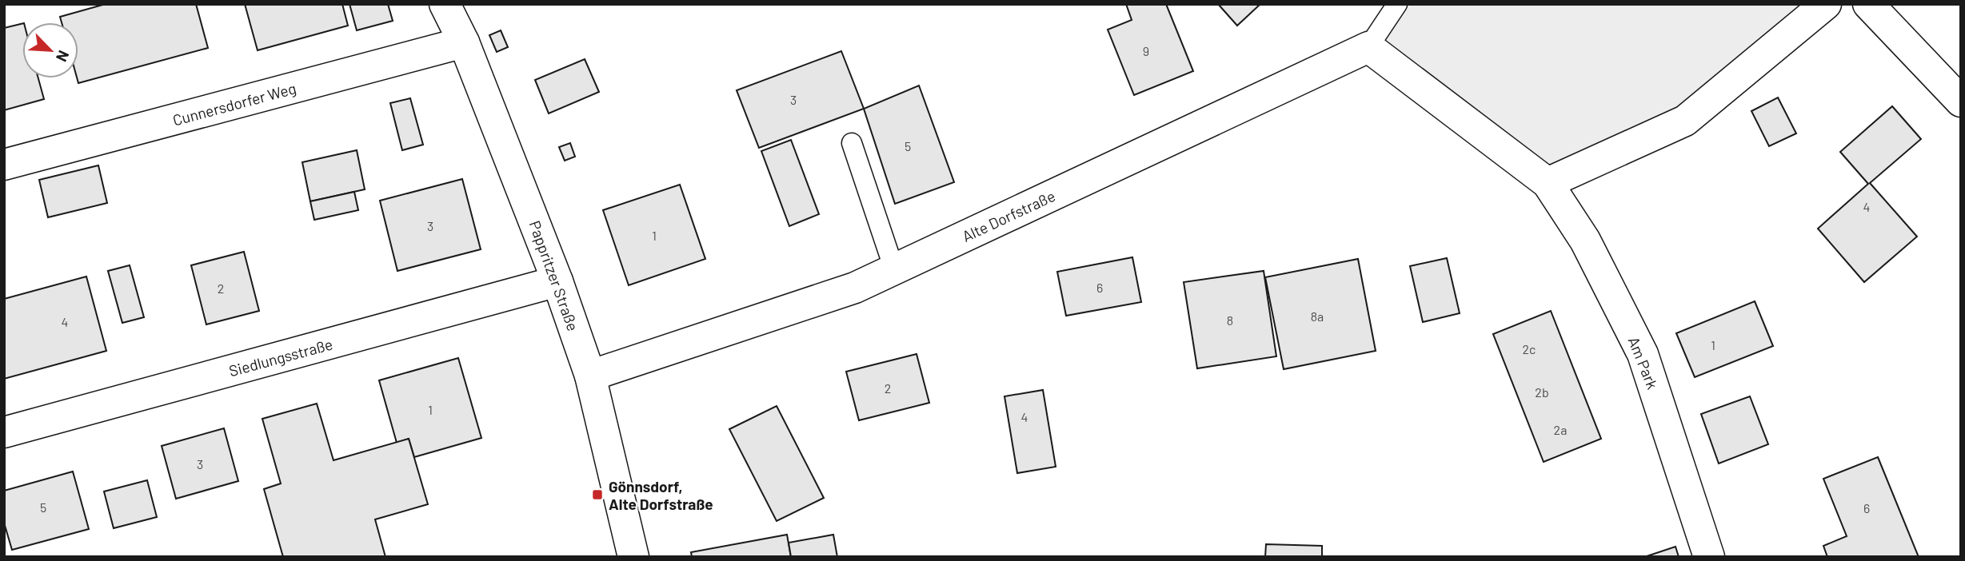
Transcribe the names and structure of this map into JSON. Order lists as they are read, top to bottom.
{
  "streets": {
    "street": [
      "Cunnersdorfer Weg",
      "Alte Dorfstraße",
      "Pappritzer Straße",
      "Siedlungsstraße",
      "Am Park"
    ]
  },
  "crossings": [
    ["Cunnersdorfer Weg", "Pappritzer Straße"],
    ["Alte Dorfstraße", "Pappritzer Straße"],
    ["Alte Dorfstraße", "Am Park"],
    ["Pappritzer Straße", "Siedlungsstraße"]
  ],
  "places": {
    "transit": ["Gönnsdorf, Alte Dorfstraße"]
  },
  "house_numbers": [
    "9",
    "3",
    "5",
    "4",
    "3",
    "1",
    "6",
    "2",
    "8a",
    "8",
    "4",
    "1",
    "2c",
    "2",
    "2b",
    "1",
    "4",
    "2a",
    "3",
    "5",
    "6"
  ],
  "north": "bottom right"
}
